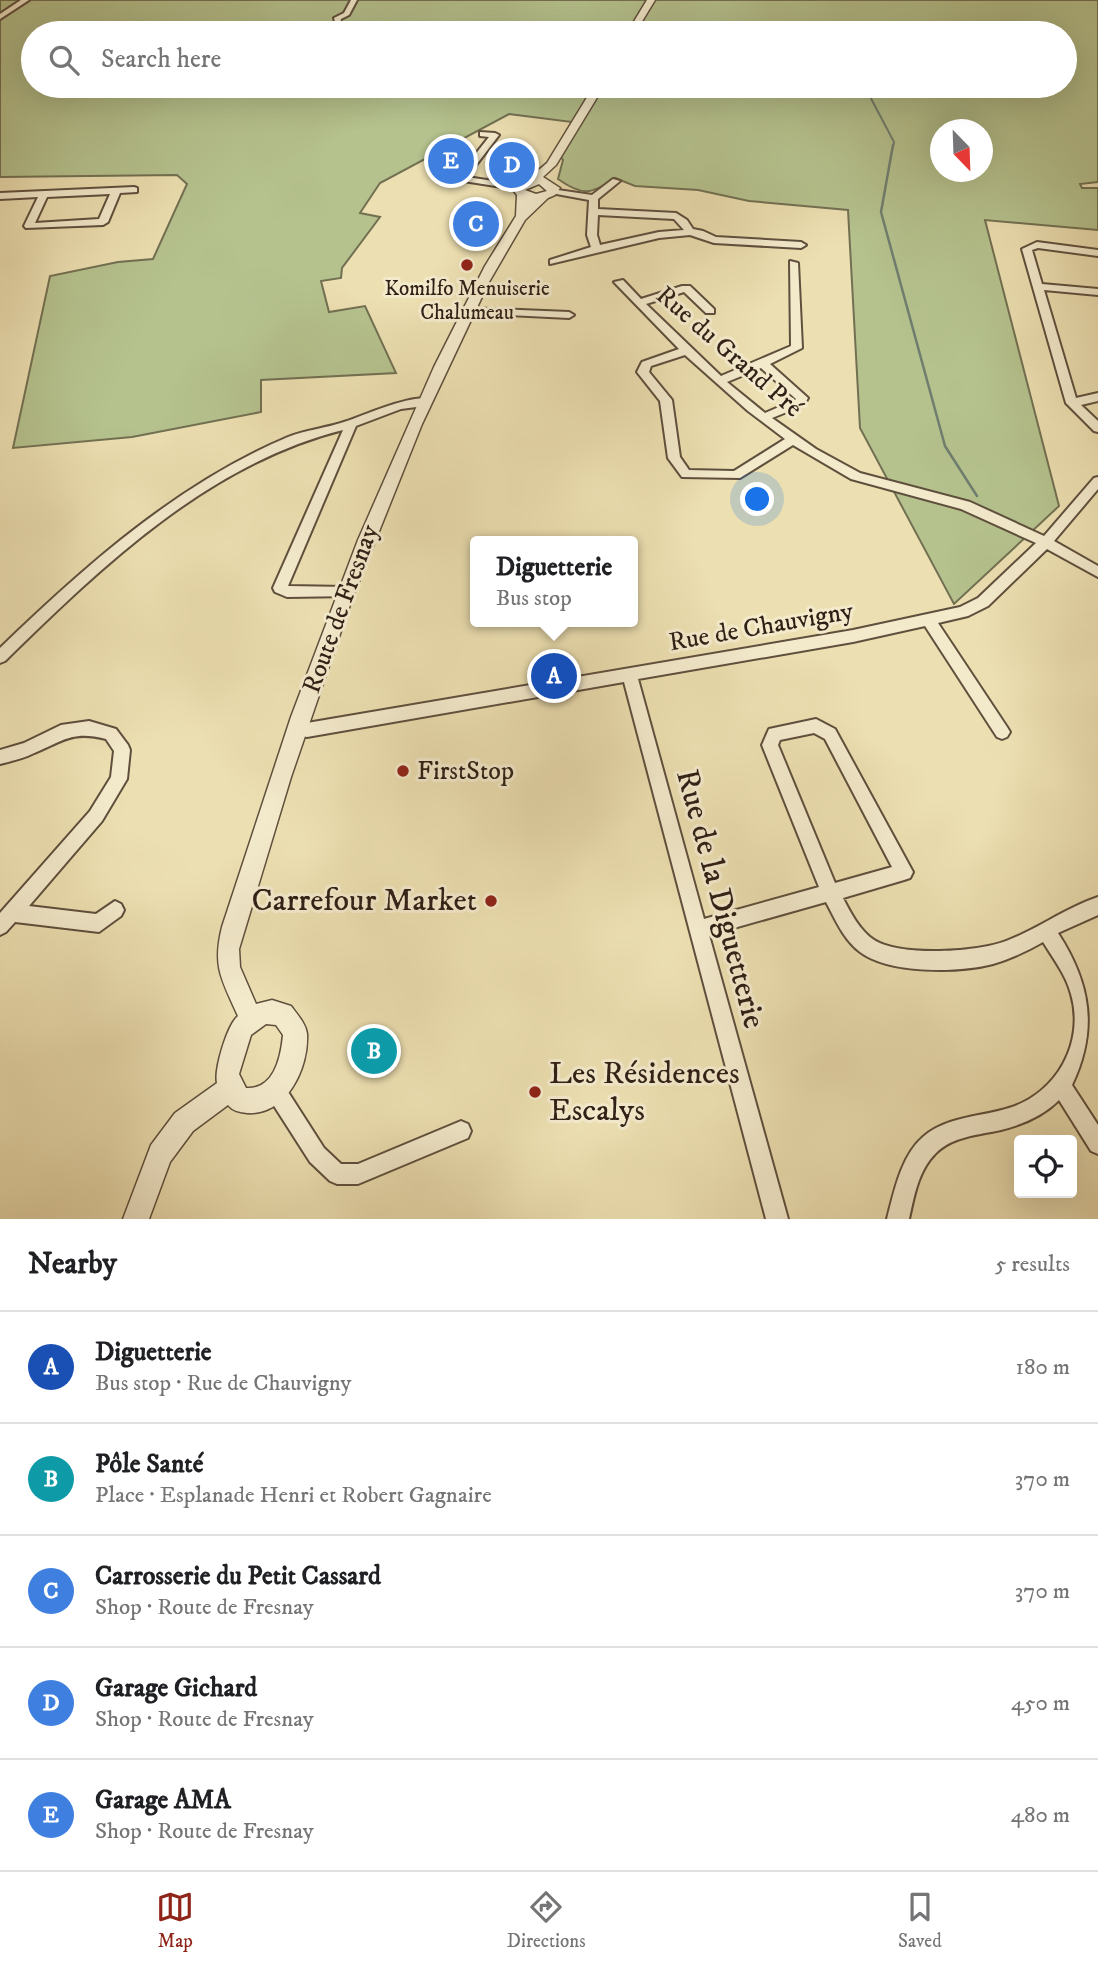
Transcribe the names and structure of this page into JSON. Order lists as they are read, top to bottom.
{
  "streets": {
    "street": [
      "Rue du Grand Pré",
      "Route de Fresnay",
      "Rue de Chauvigny",
      "Rue de la Diguetterie"
    ]
  },
  "crossings": [
    ["Rue du Grand Pré", "Rue de Chauvigny"],
    ["Route de Fresnay", "Rue de Chauvigny"],
    ["Rue de Chauvigny", "Rue de la Diguetterie"]
  ],
  "places": [
    "Komilfo Menuiserie Chalumeau",
    "FirstStop",
    "Carrefour Market",
    "Les Résidences Escalys"
  ],
  "north": "bottom right",
  "page": {
    "search": "Search here",
    "pins": [
      "E",
      "D",
      "C",
      "A",
      "B"
    ],
    "popup": ["Diguetterie", "Bus stop"],
    "heading": ["Nearby", "5 results"],
    "list": [
      {
        "mark": "A",
        "name": "Diguetterie",
        "note": "Bus stop · Rue de Chauvigny",
        "value": "180 m"
      },
      {
        "mark": "B",
        "name": "Pôle Santé",
        "note": "Place · Esplanade Henri et Robert Gagnaire",
        "value": "370 m"
      },
      {
        "mark": "C",
        "name": "Carrosserie du Petit Cassard",
        "note": "Shop · Route de Fresnay",
        "value": "370 m"
      },
      {
        "mark": "D",
        "name": "Garage Gichard",
        "note": "Shop · Route de Fresnay",
        "value": "450 m"
      },
      {
        "mark": "E",
        "name": "Garage AMA",
        "note": "Shop · Route de Fresnay",
        "value": "480 m"
      }
    ],
    "nav": ["Map", "Directions", "Saved"]
  }
}
